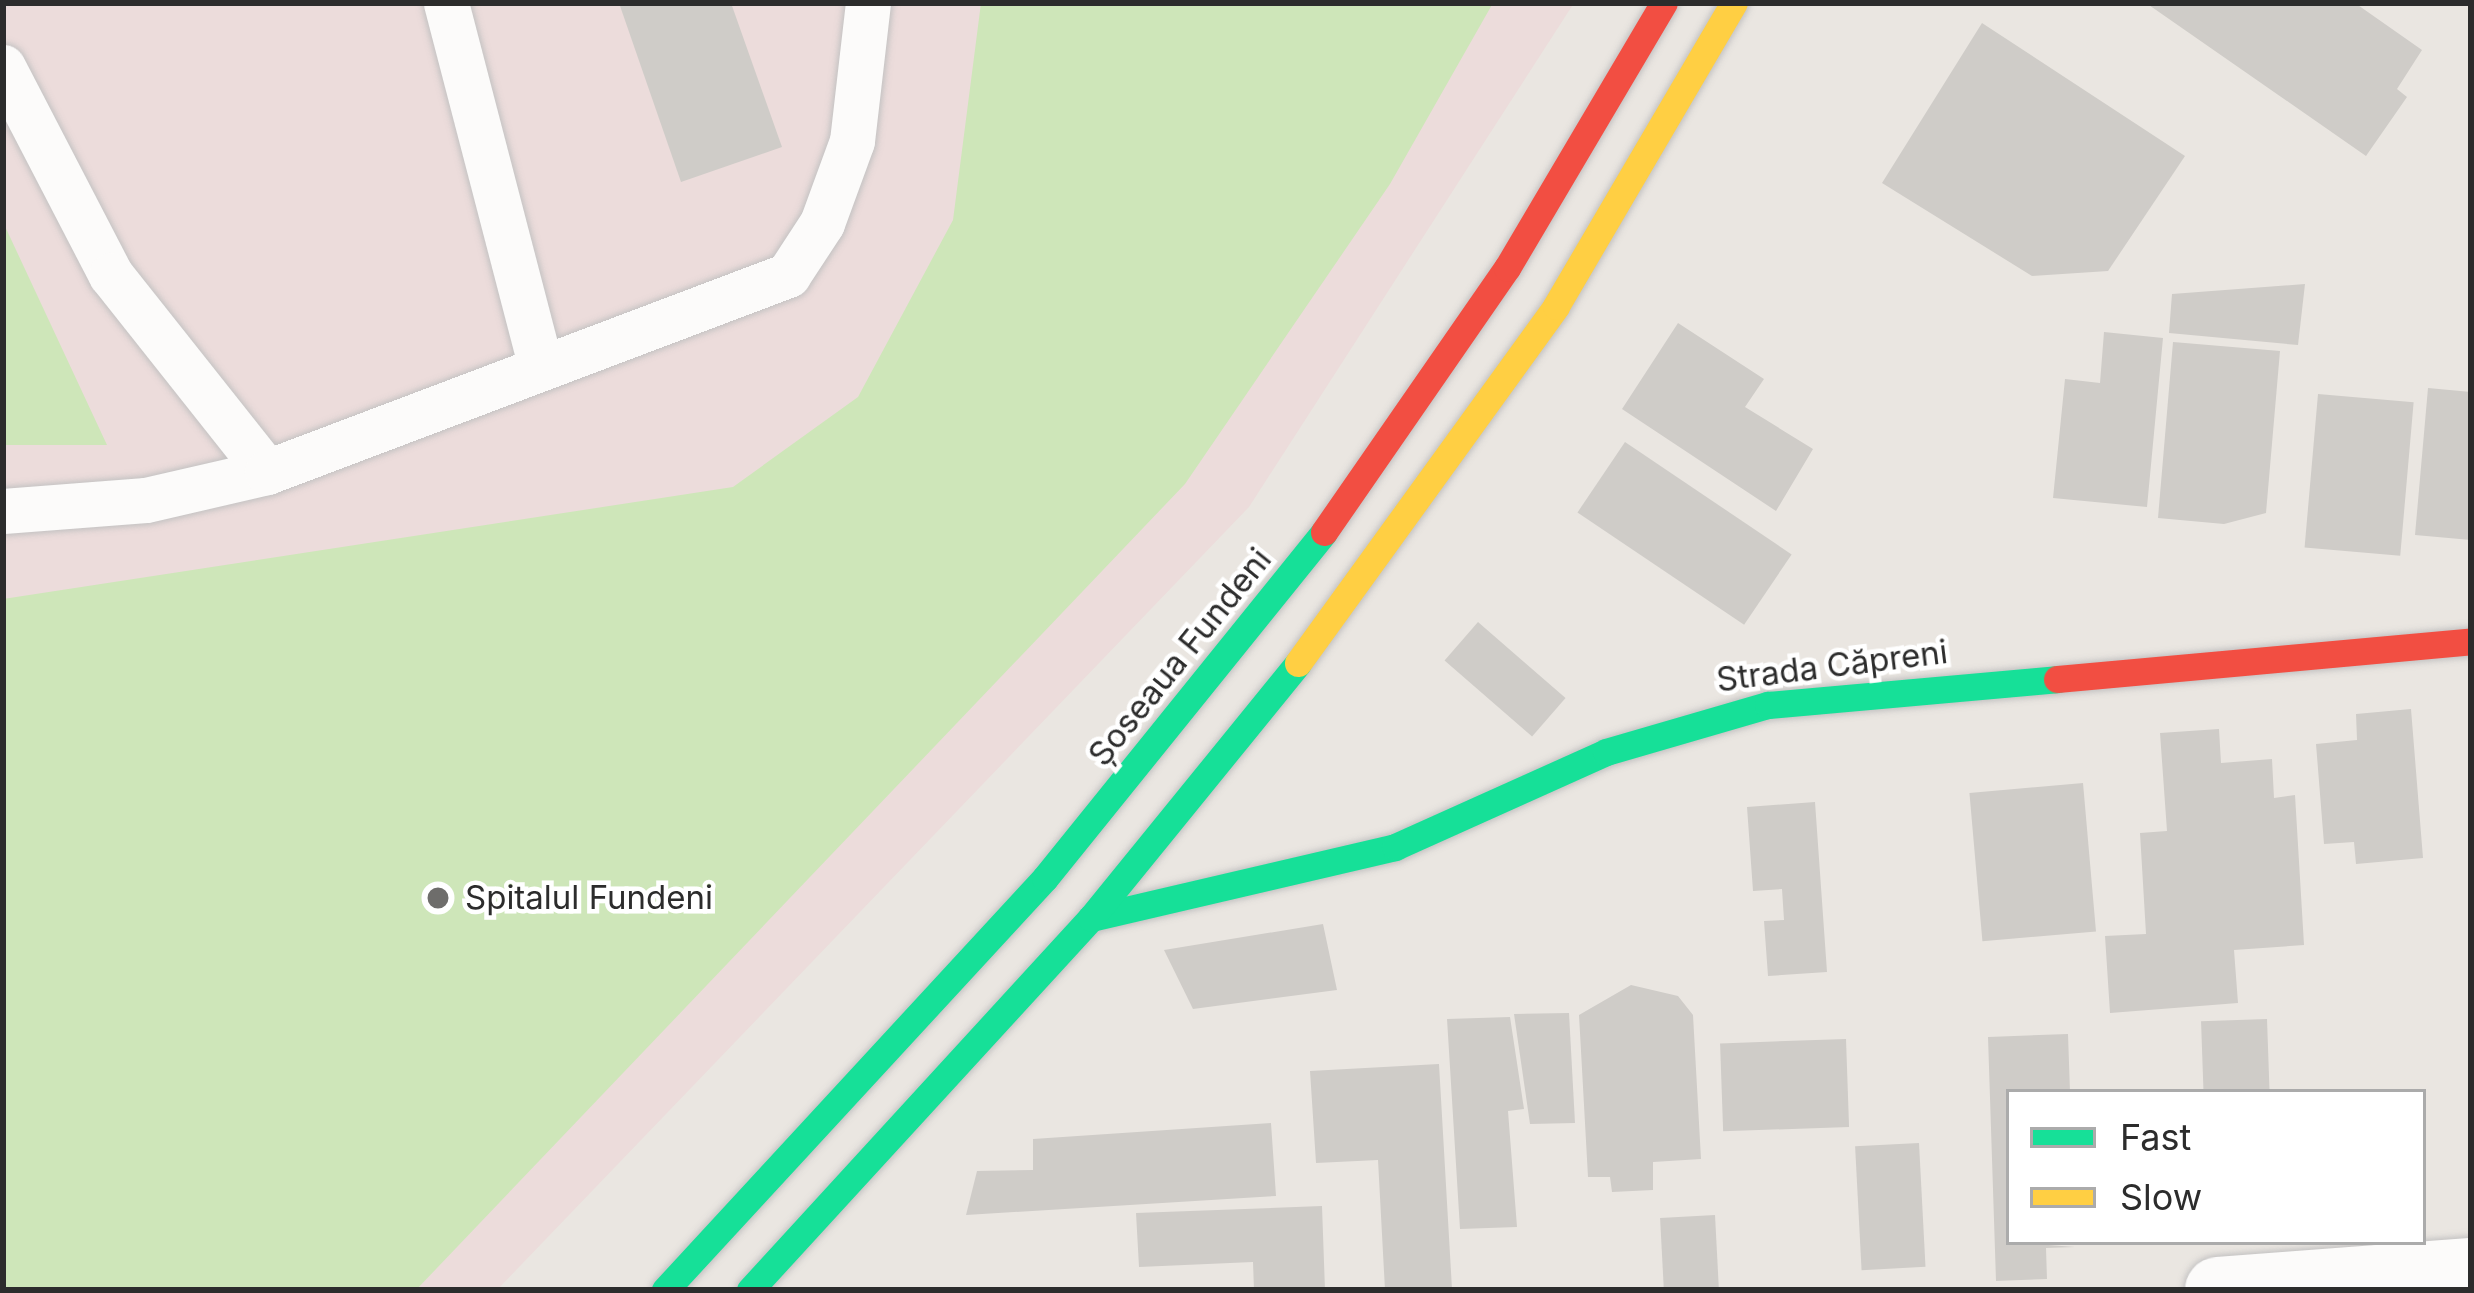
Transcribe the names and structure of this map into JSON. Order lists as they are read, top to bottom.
{
  "streets": {
    "main road": ["Șoseaua Fundeni", "Strada Căpreni"]
  },
  "places": ["Spitalul Fundeni"],
  "legend": ["Fast", "Slow"]
}
